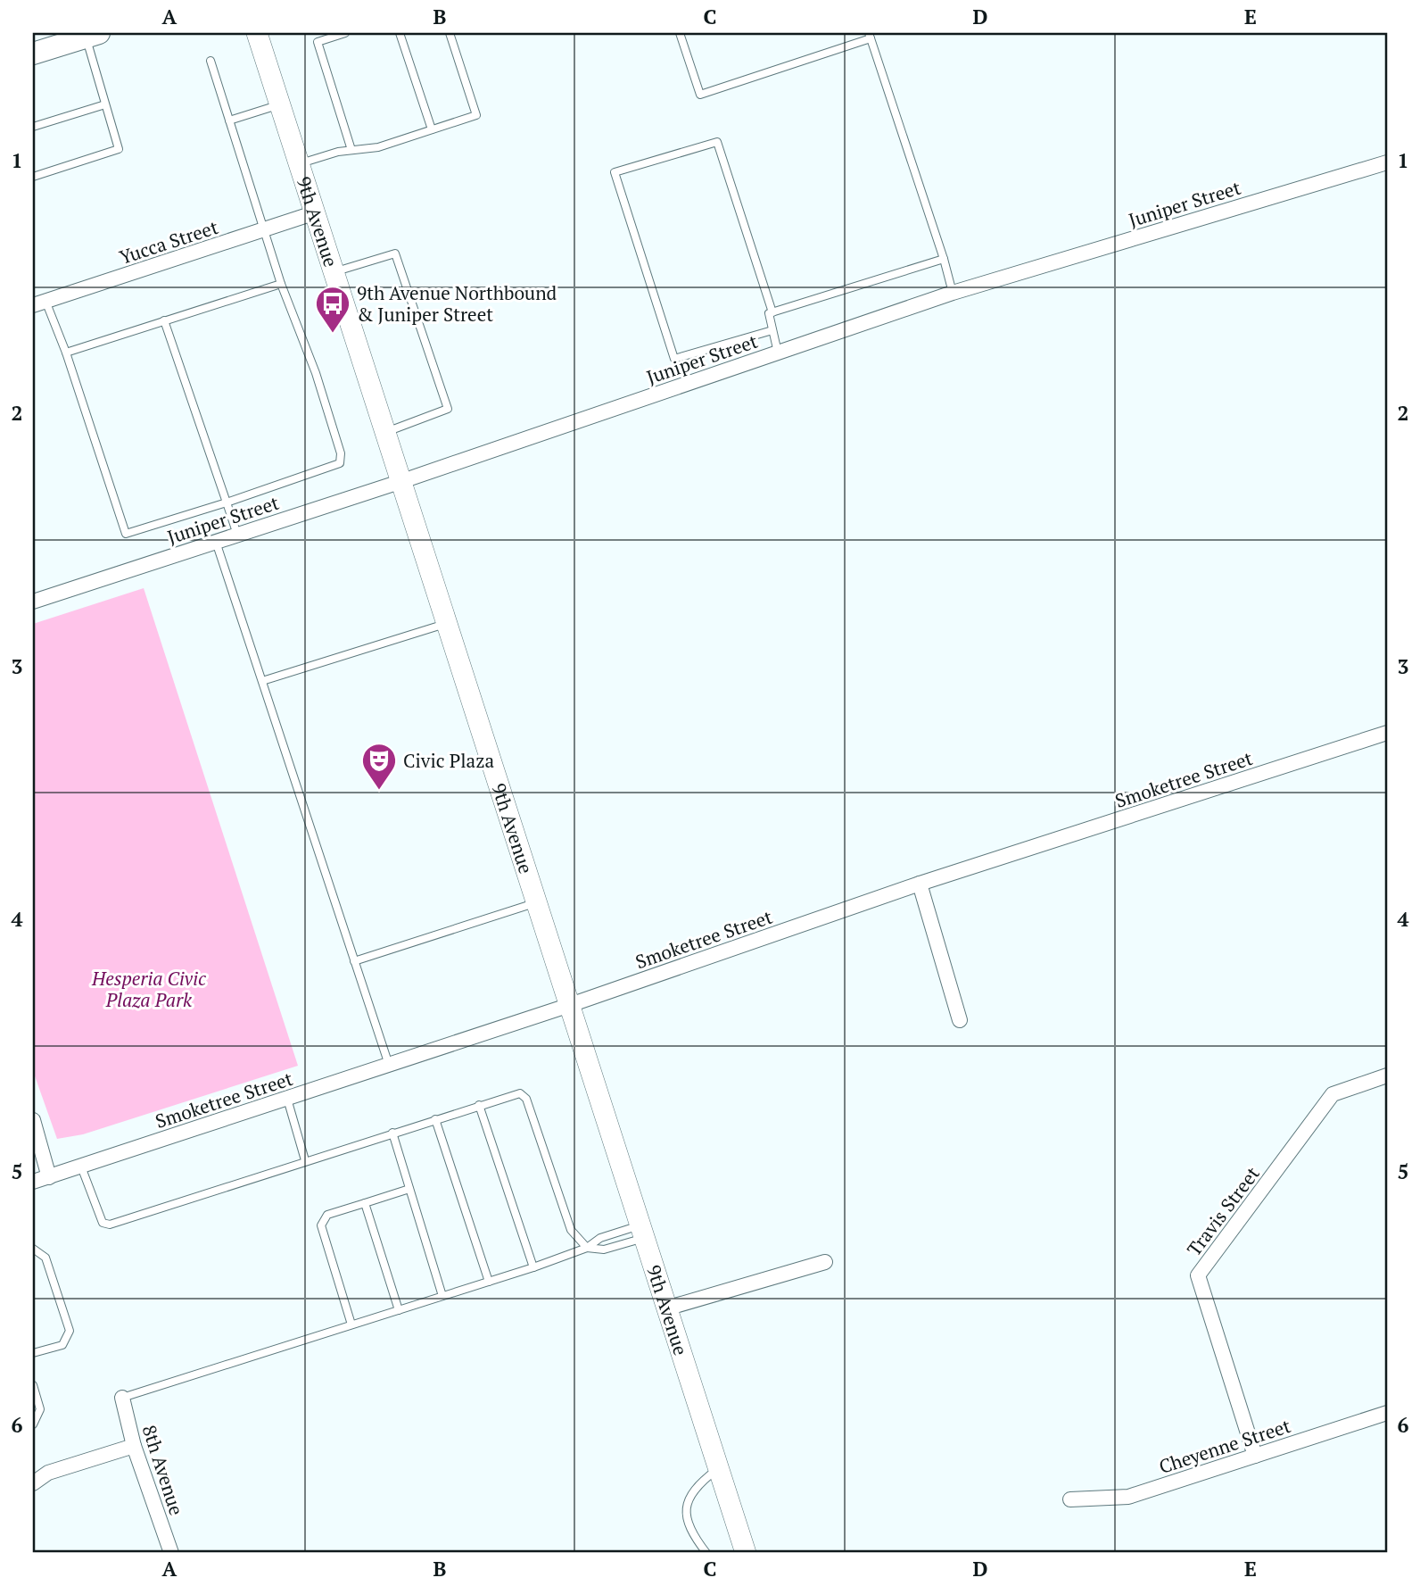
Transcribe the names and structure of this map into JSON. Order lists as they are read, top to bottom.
{
  "streets": {
    "street": [
      "Juniper Street",
      "9th Avenue",
      "Yucca Street",
      "Smoketree Street",
      "Travis Street",
      "Cheyenne Street",
      "8th Avenue"
    ]
  },
  "crossings": [
    ["Juniper Street", "9th Avenue"],
    ["9th Avenue", "Yucca Street"],
    ["9th Avenue", "Smoketree Street"],
    ["Travis Street", "Cheyenne Street"]
  ],
  "parks": ["Hesperia Civic Plaza Park"],
  "places": {
    "bus stop": ["9th Avenue Northbound & Juniper Street"],
    "theatre": ["Civic Plaza"]
  },
  "grid": {
    "columns": [
      "A",
      "B",
      "C",
      "D",
      "E"
    ],
    "rows": [
      "1",
      "2",
      "3",
      "4",
      "5",
      "6"
    ]
  }
}
